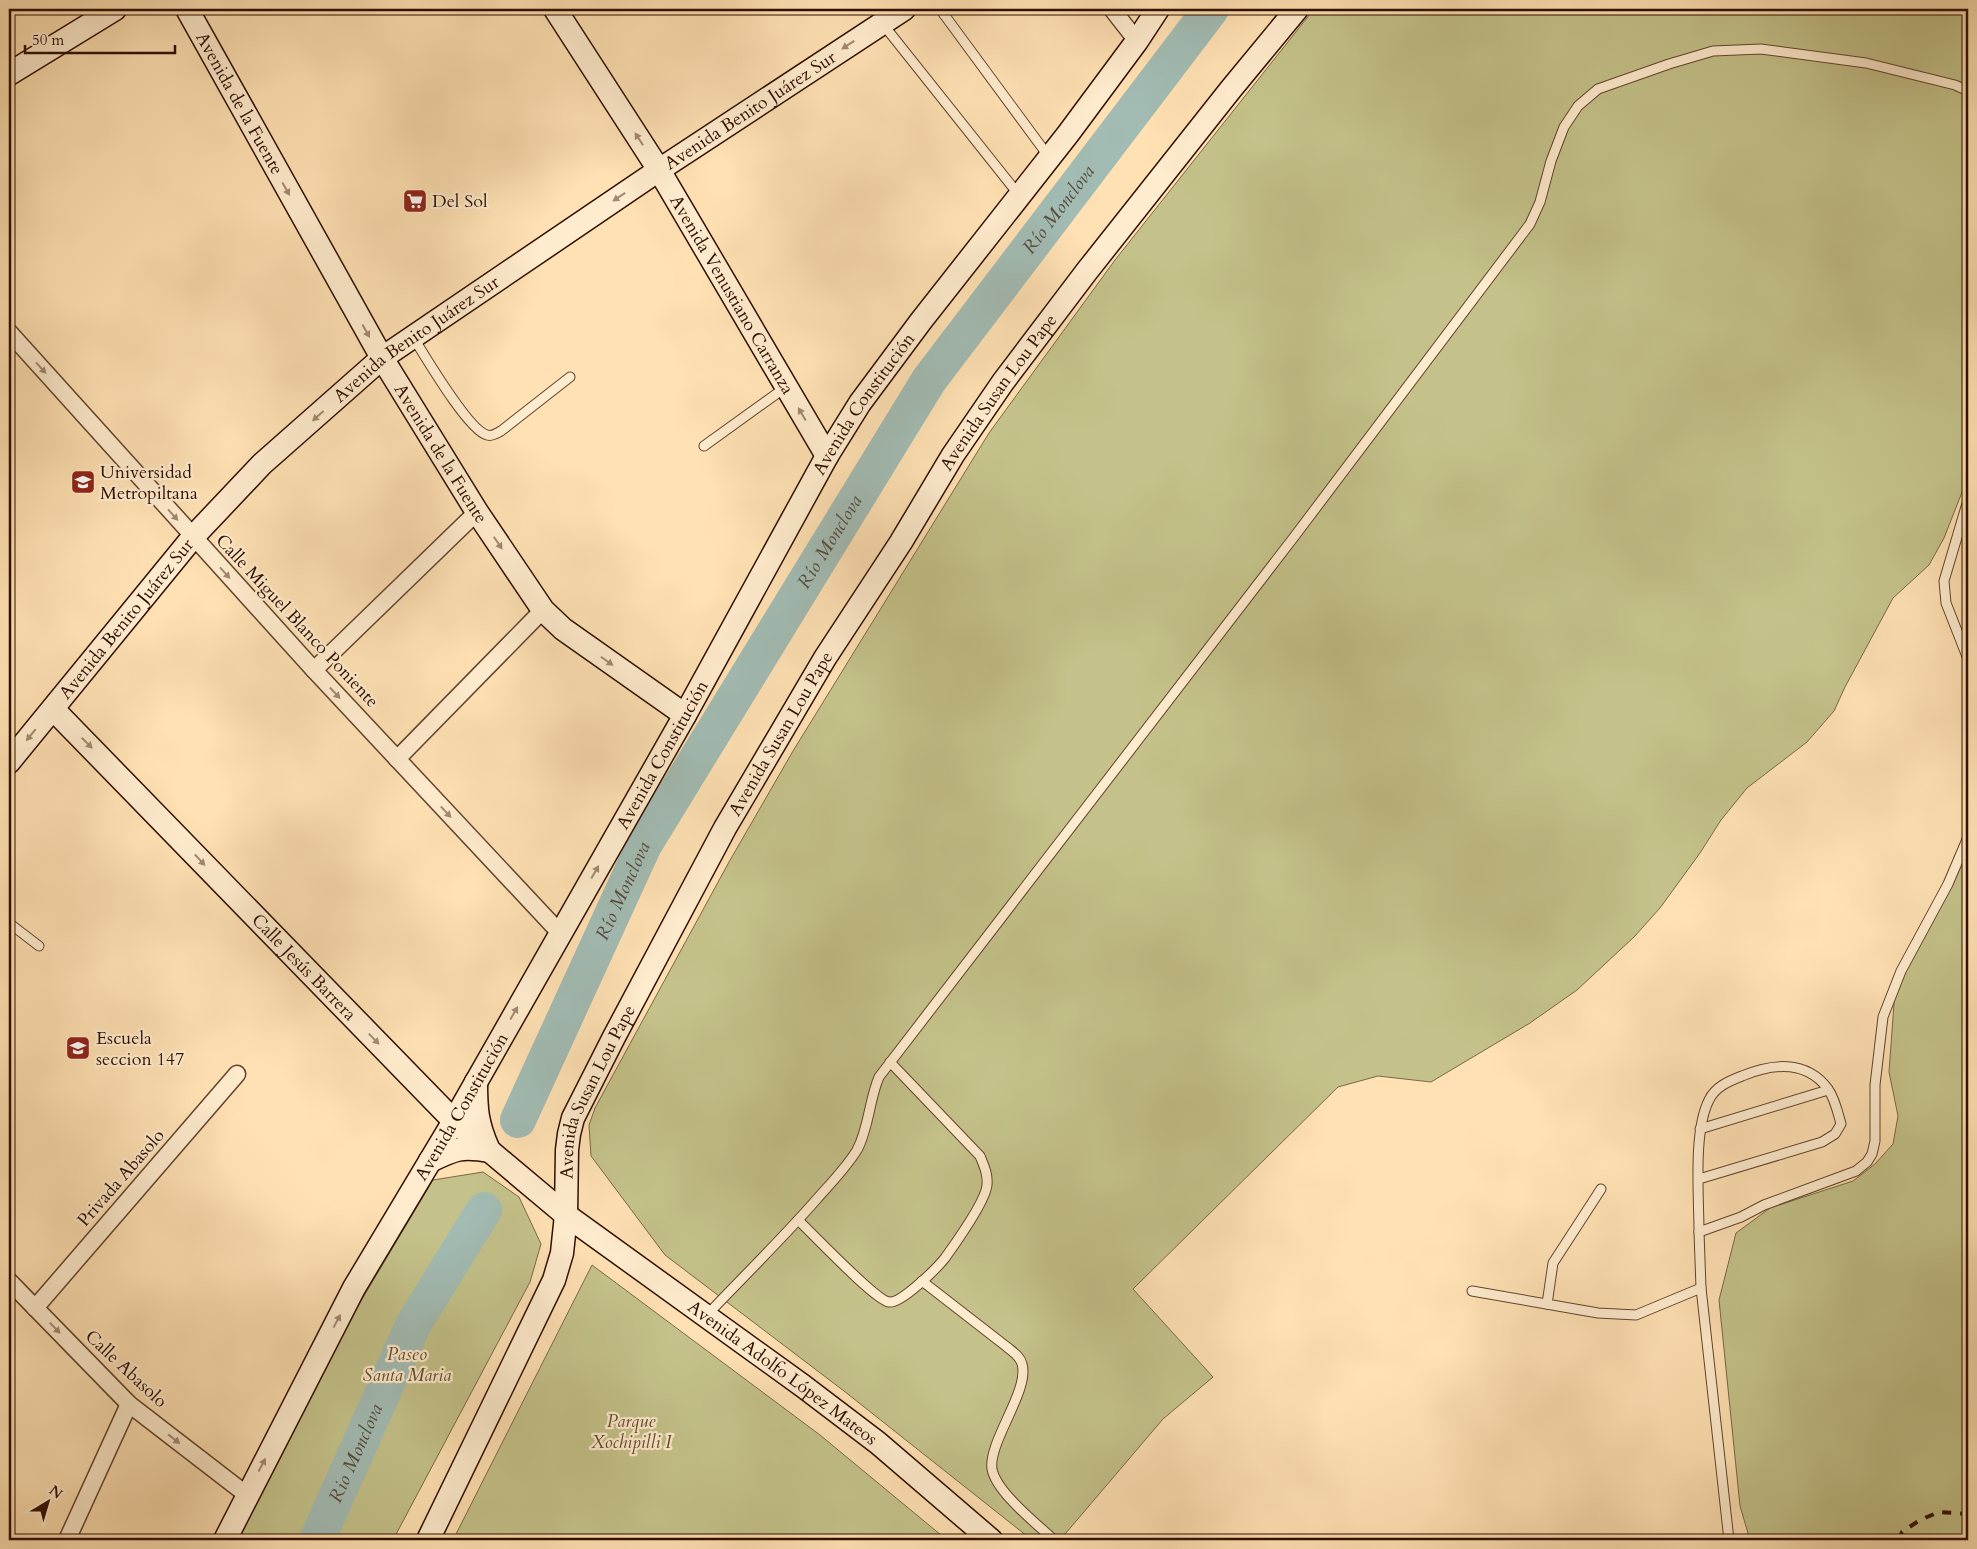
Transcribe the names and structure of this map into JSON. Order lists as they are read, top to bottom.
{
  "streets": {
    "street": [
      "Avenida de la Fuente",
      "Avenida Benito Juárez Sur",
      "Avenida Venustiano Carranza",
      "Avenida Susan Lou Pape",
      "Avenida Constitución",
      "Calle Miguel Blanco Poniente",
      "Calle Jesús Barrera",
      "Privada Abasolo",
      "Calle Abasolo",
      "Avenida Adolfo López Mateos"
    ]
  },
  "crossings": [
    ["Avenida de la Fuente", "Avenida Benito Juárez Sur"],
    ["Avenida de la Fuente", "Avenida Constitución"],
    ["Avenida Benito Juárez Sur", "Avenida Venustiano Carranza"],
    ["Avenida Benito Juárez Sur", "Calle Miguel Blanco Poniente"],
    ["Avenida Benito Juárez Sur", "Calle Jesús Barrera"],
    ["Avenida Venustiano Carranza", "Avenida Constitución"],
    ["Avenida Susan Lou Pape", "Calle Jesús Barrera"],
    ["Avenida Susan Lou Pape", "Avenida Adolfo López Mateos"],
    ["Avenida Constitución", "Calle Miguel Blanco Poniente"],
    ["Avenida Constitución", "Calle Jesús Barrera"],
    ["Avenida Constitución", "Calle Abasolo"],
    ["Calle Jesús Barrera", "Avenida Adolfo López Mateos"],
    ["Privada Abasolo", "Calle Abasolo"]
  ],
  "one_way": [
    "Avenida de la Fuente",
    "Avenida Benito Juárez Sur",
    "Avenida Venustiano Carranza",
    "Avenida Constitución",
    "Calle Miguel Blanco Poniente",
    "Calle Jesús Barrera",
    "Calle Abasolo"
  ],
  "water": ["Río Monclova", "Rio Monclova"],
  "parks": ["Paseo Santa Maria", "Parque Xochipilli I"],
  "places": {
    "supermarket": ["Del Sol"],
    "school or university": ["Universidad Metropiltana", "Escuela seccion 147"]
  },
  "scale_bar": "50 m",
  "north": "top right"
}
